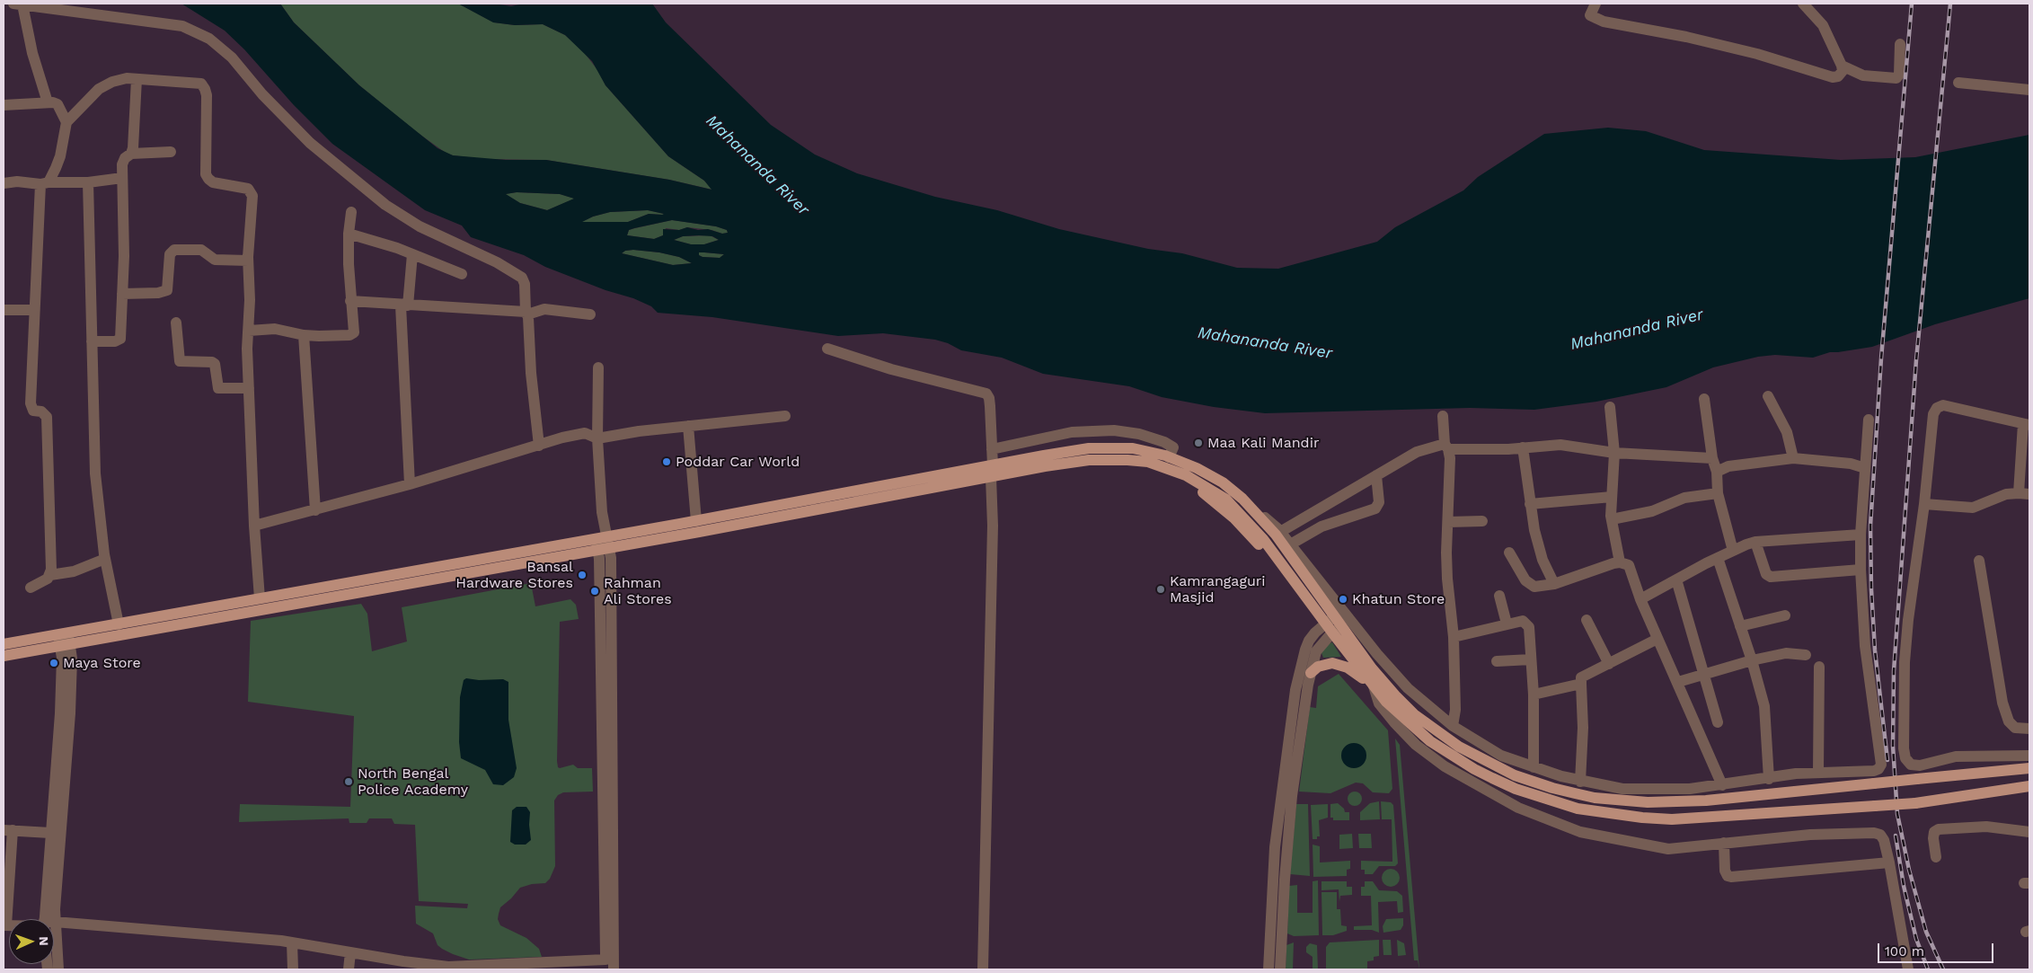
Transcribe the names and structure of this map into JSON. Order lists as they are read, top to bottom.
{
  "water": ["Mahananda River"],
  "places": [
    "Maa Kali Mandir",
    "Poddar Car World",
    "Bansal Hardware Stores",
    "Kamrangaguri Masjid",
    "Rahman Ali Stores",
    "Khatun Store",
    "Maya Store",
    "North Bengal Police Academy"
  ],
  "scale_bar": "100 m",
  "north": "right"
}
